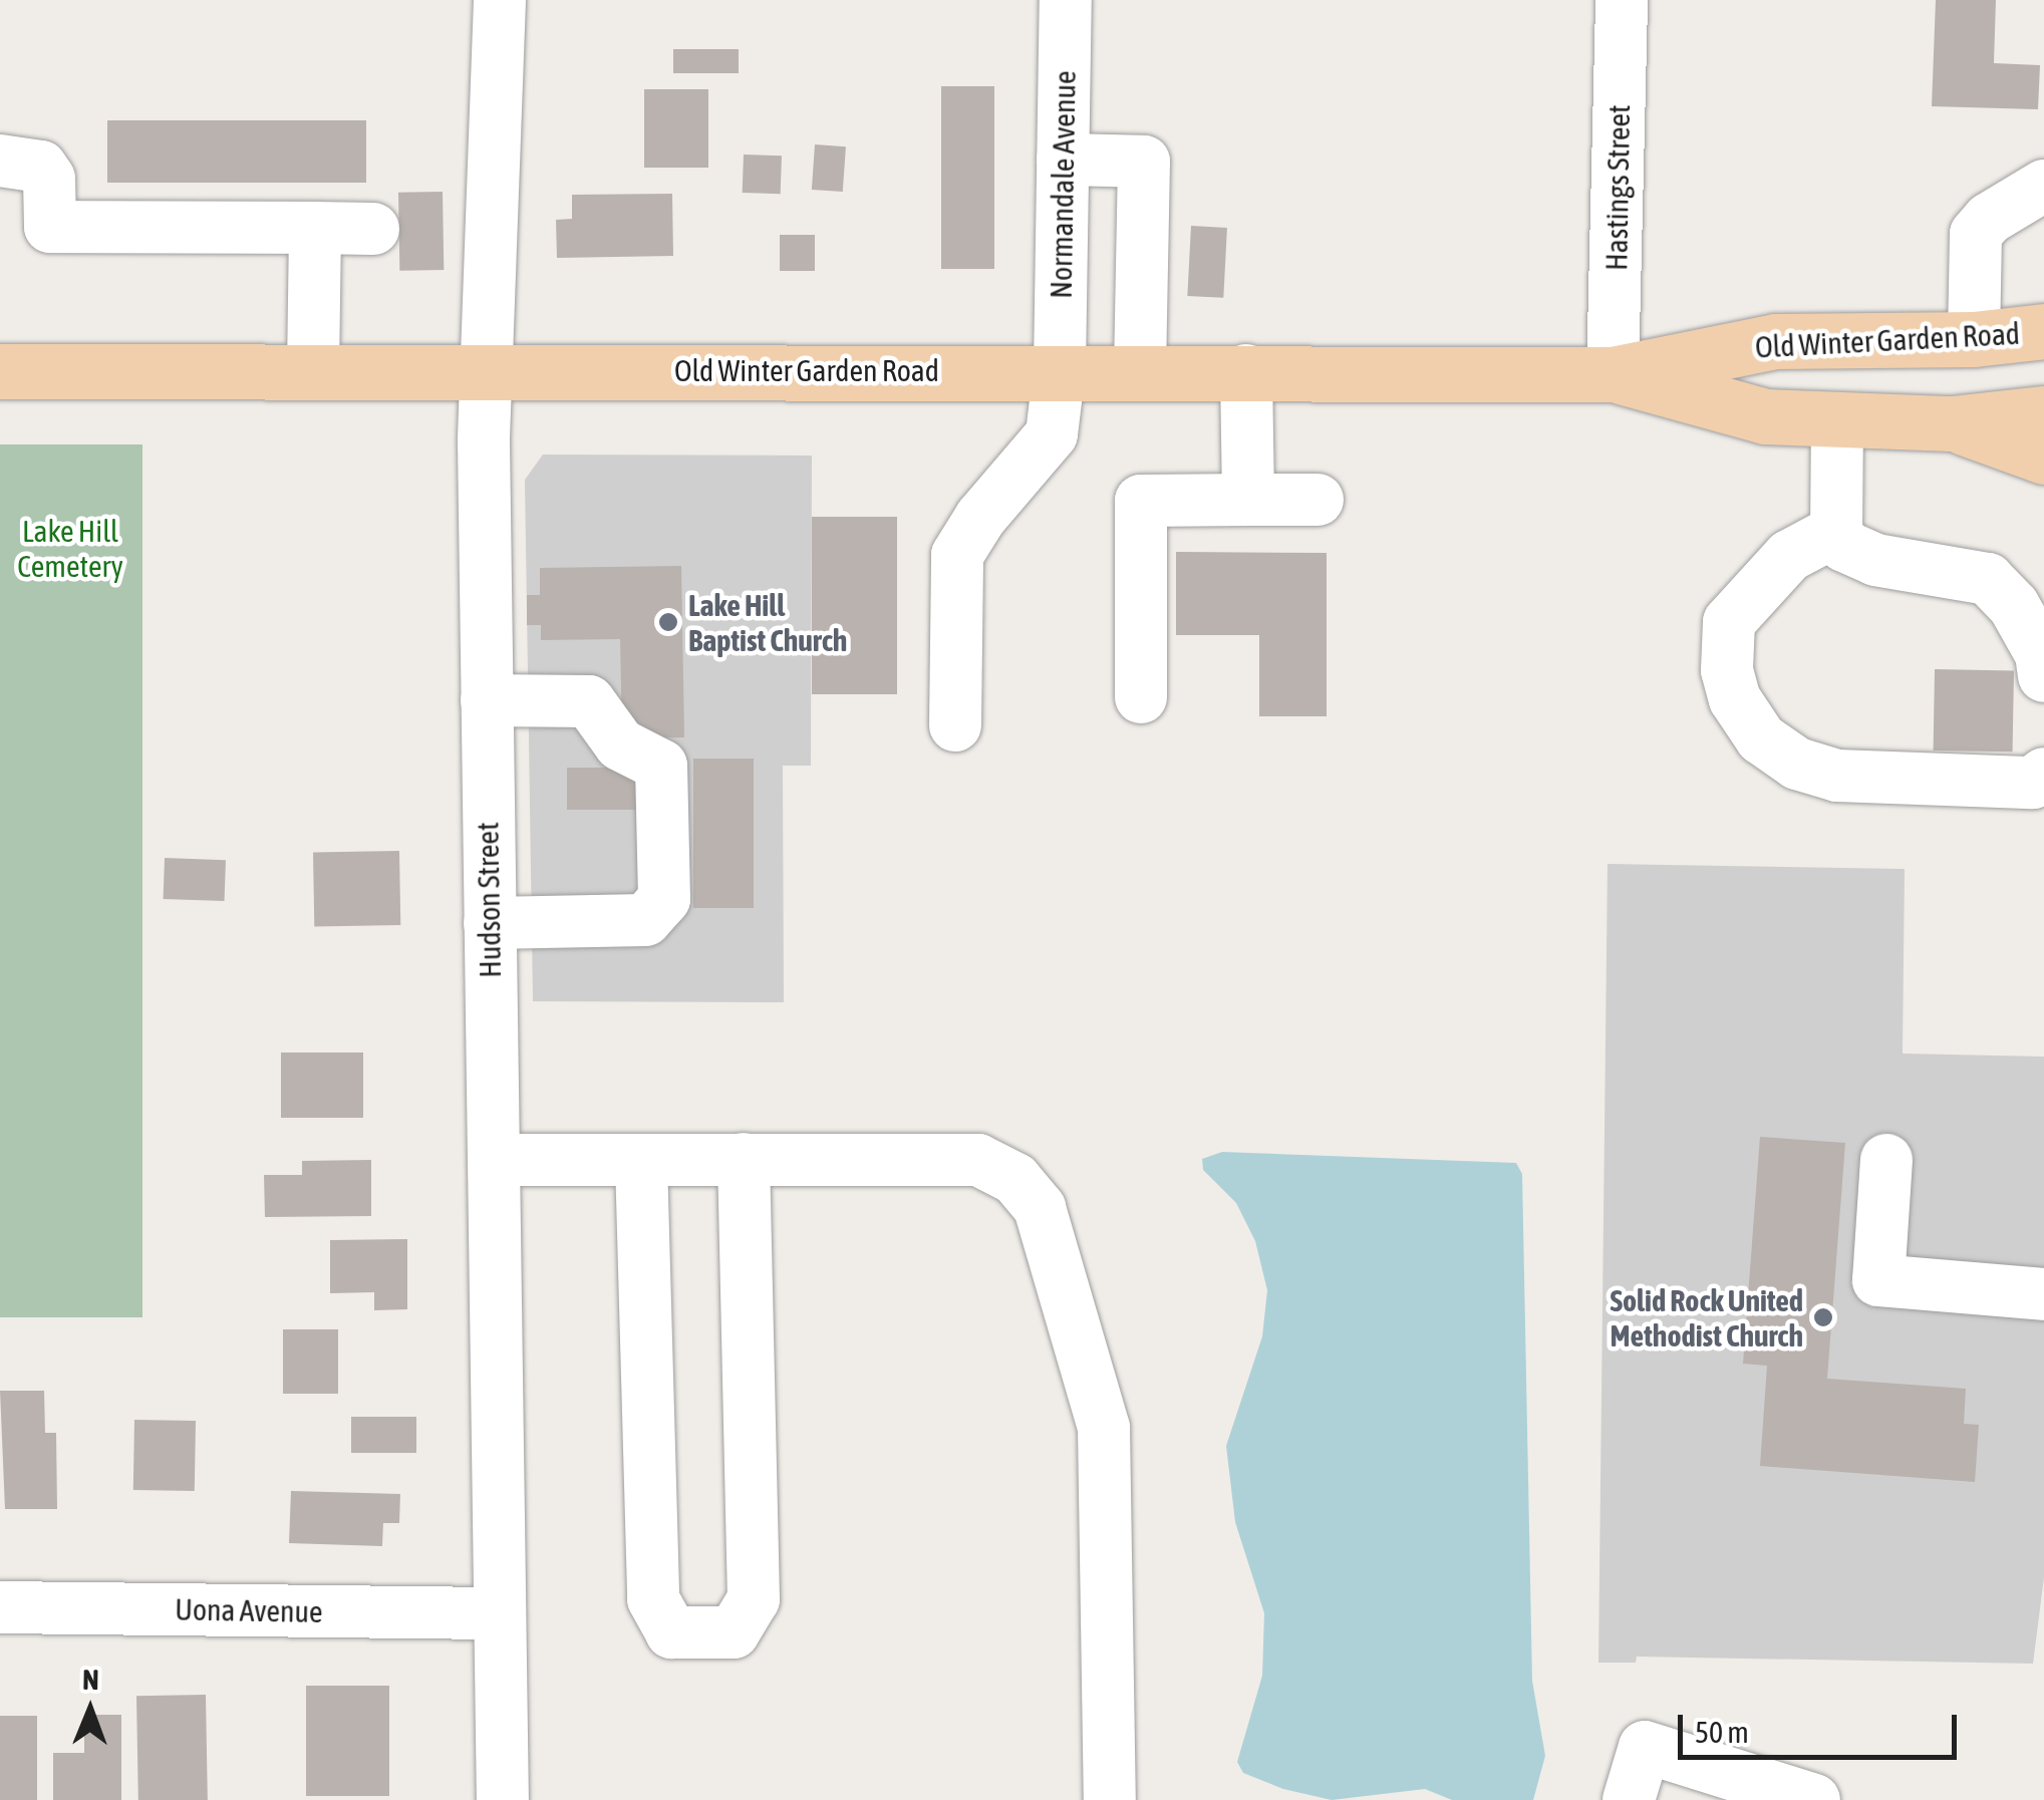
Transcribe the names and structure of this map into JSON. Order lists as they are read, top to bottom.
{
  "streets": {
    "main road": ["Old Winter Garden Road"],
    "street": [
      "Normandale Avenue",
      "Hastings Street",
      "Hudson Street",
      "Uona Avenue"
    ]
  },
  "crossings": [
    ["Normandale Avenue", "Old Winter Garden Road"],
    ["Hastings Street", "Old Winter Garden Road"],
    ["Old Winter Garden Road", "Hudson Street"],
    ["Hudson Street", "Uona Avenue"]
  ],
  "parks": ["Lake Hill Cemetery"],
  "places": ["Lake Hill Baptist Church", "Solid Rock United Methodist Church"],
  "scale_bar": "50 m",
  "north": "top"
}
